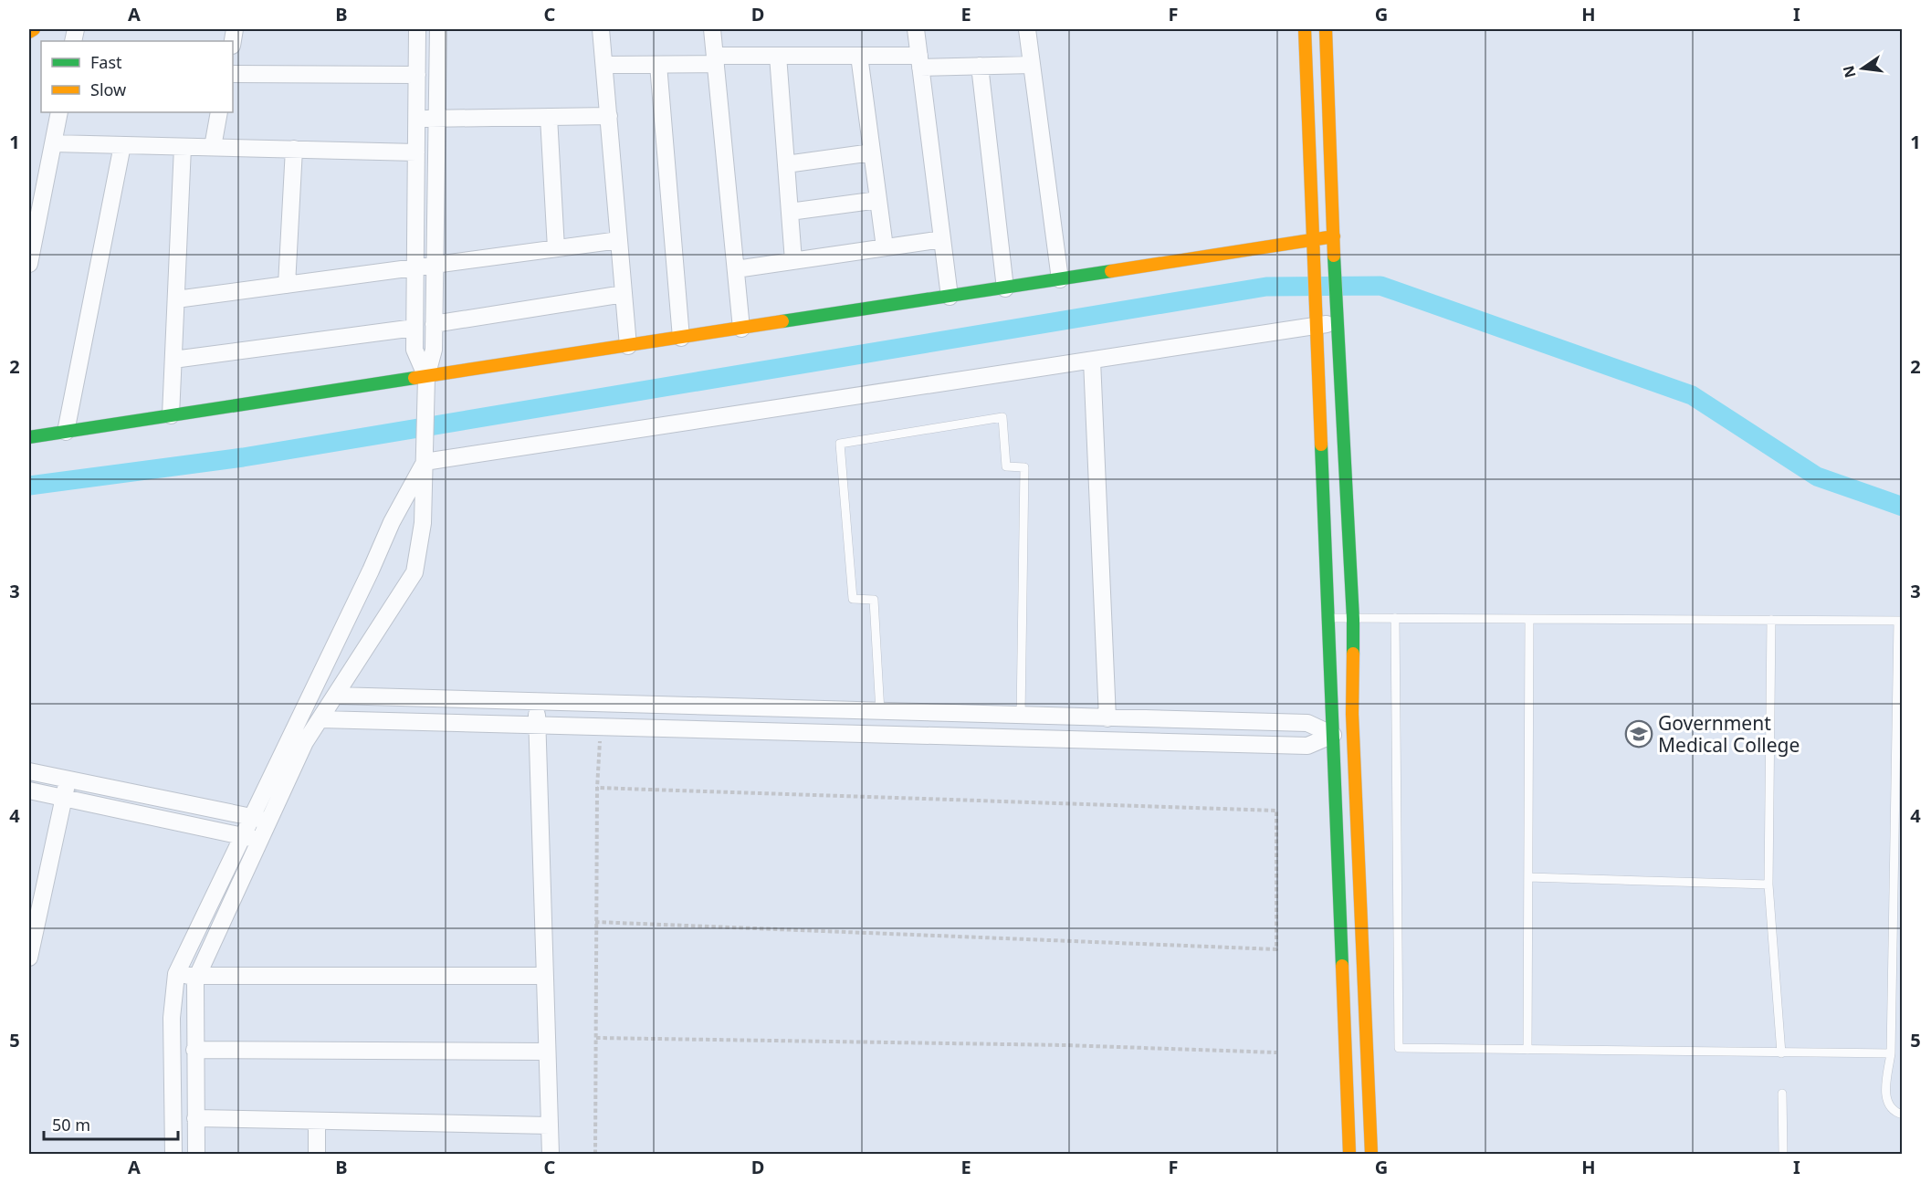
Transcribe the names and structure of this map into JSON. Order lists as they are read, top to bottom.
{
  "places": {
    "school or university": ["Government Medical College"]
  },
  "legend": ["Fast", "Slow"],
  "scale_bar": "50 m",
  "north": "left",
  "grid": {
    "columns": [
      "A",
      "B",
      "C",
      "D",
      "E",
      "F",
      "G",
      "H",
      "I"
    ],
    "rows": [
      "1",
      "2",
      "3",
      "4",
      "5"
    ]
  }
}
